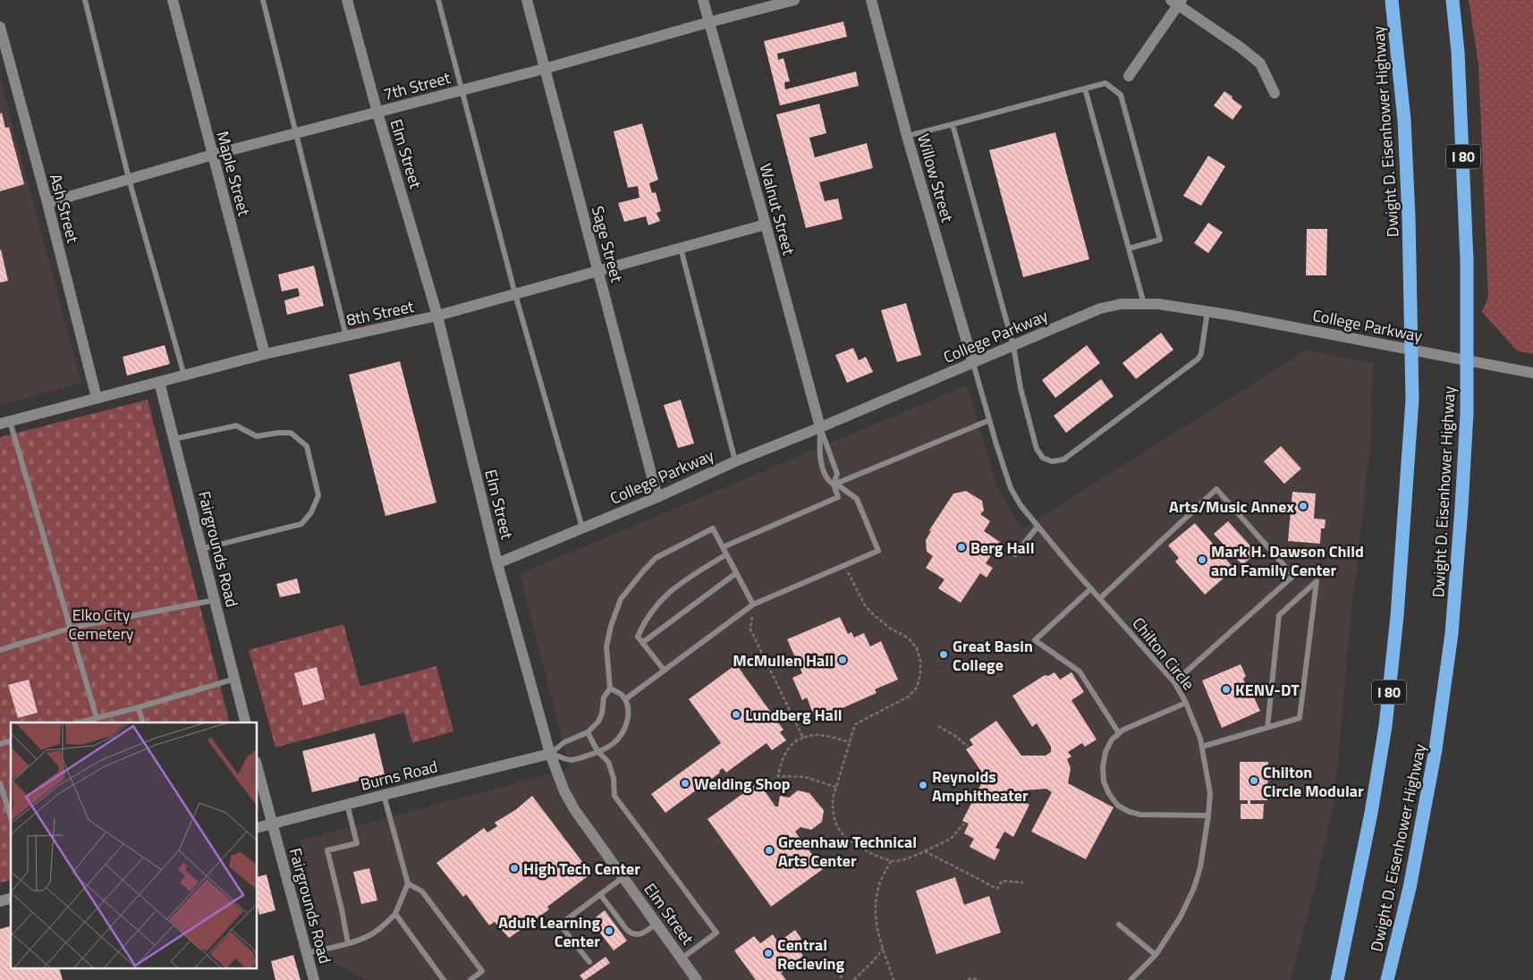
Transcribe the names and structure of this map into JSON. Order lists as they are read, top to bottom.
{
  "streets": {
    "highway": ["Dwight D. Eisenhower Highway", "I 80"],
    "street": [
      "7th Street",
      "Elm Street",
      "Maple Street",
      "Willow Street",
      "Ash Street",
      "Walnut Street",
      "Sage Street",
      "8th Street",
      "College Parkway",
      "Fairgrounds Road",
      "Burns Road"
    ],
    "lane": ["Chilton Circle"]
  },
  "crossings": [
    ["7th Street", "Elm Street"],
    ["7th Street", "Maple Street"],
    ["7th Street", "Ash Street"],
    ["7th Street", "Walnut Street"],
    ["7th Street", "Sage Street"],
    ["Elm Street", "8th Street"],
    ["Elm Street", "College Parkway"],
    ["Elm Street", "Burns Road"],
    ["Maple Street", "8th Street"],
    ["Willow Street", "College Parkway"],
    ["Willow Street", "Chilton Circle"],
    ["Ash Street", "8th Street"],
    ["Walnut Street", "8th Street"],
    ["Walnut Street", "College Parkway"],
    ["Sage Street", "8th Street"],
    ["Sage Street", "College Parkway"],
    ["8th Street", "Fairgrounds Road"],
    ["College Parkway", "Chilton Circle"],
    ["Fairgrounds Road", "Burns Road"]
  ],
  "parks": ["Elko City Cemetery"],
  "places": [
    "Arts/Music Annex",
    "Berg Hall",
    "Mark H. Dawson Child and Family Center",
    "Great Basin College",
    "McMullen Hall",
    "KENV-DT",
    "Lundberg Hall",
    "Chilton Circle Modular",
    "Welding Shop",
    "Reynolds Amphitheater",
    "Greenhaw Technical Arts Center",
    "High Tech Center",
    "Adult Learning Center",
    "Central Recieving"
  ]
}
